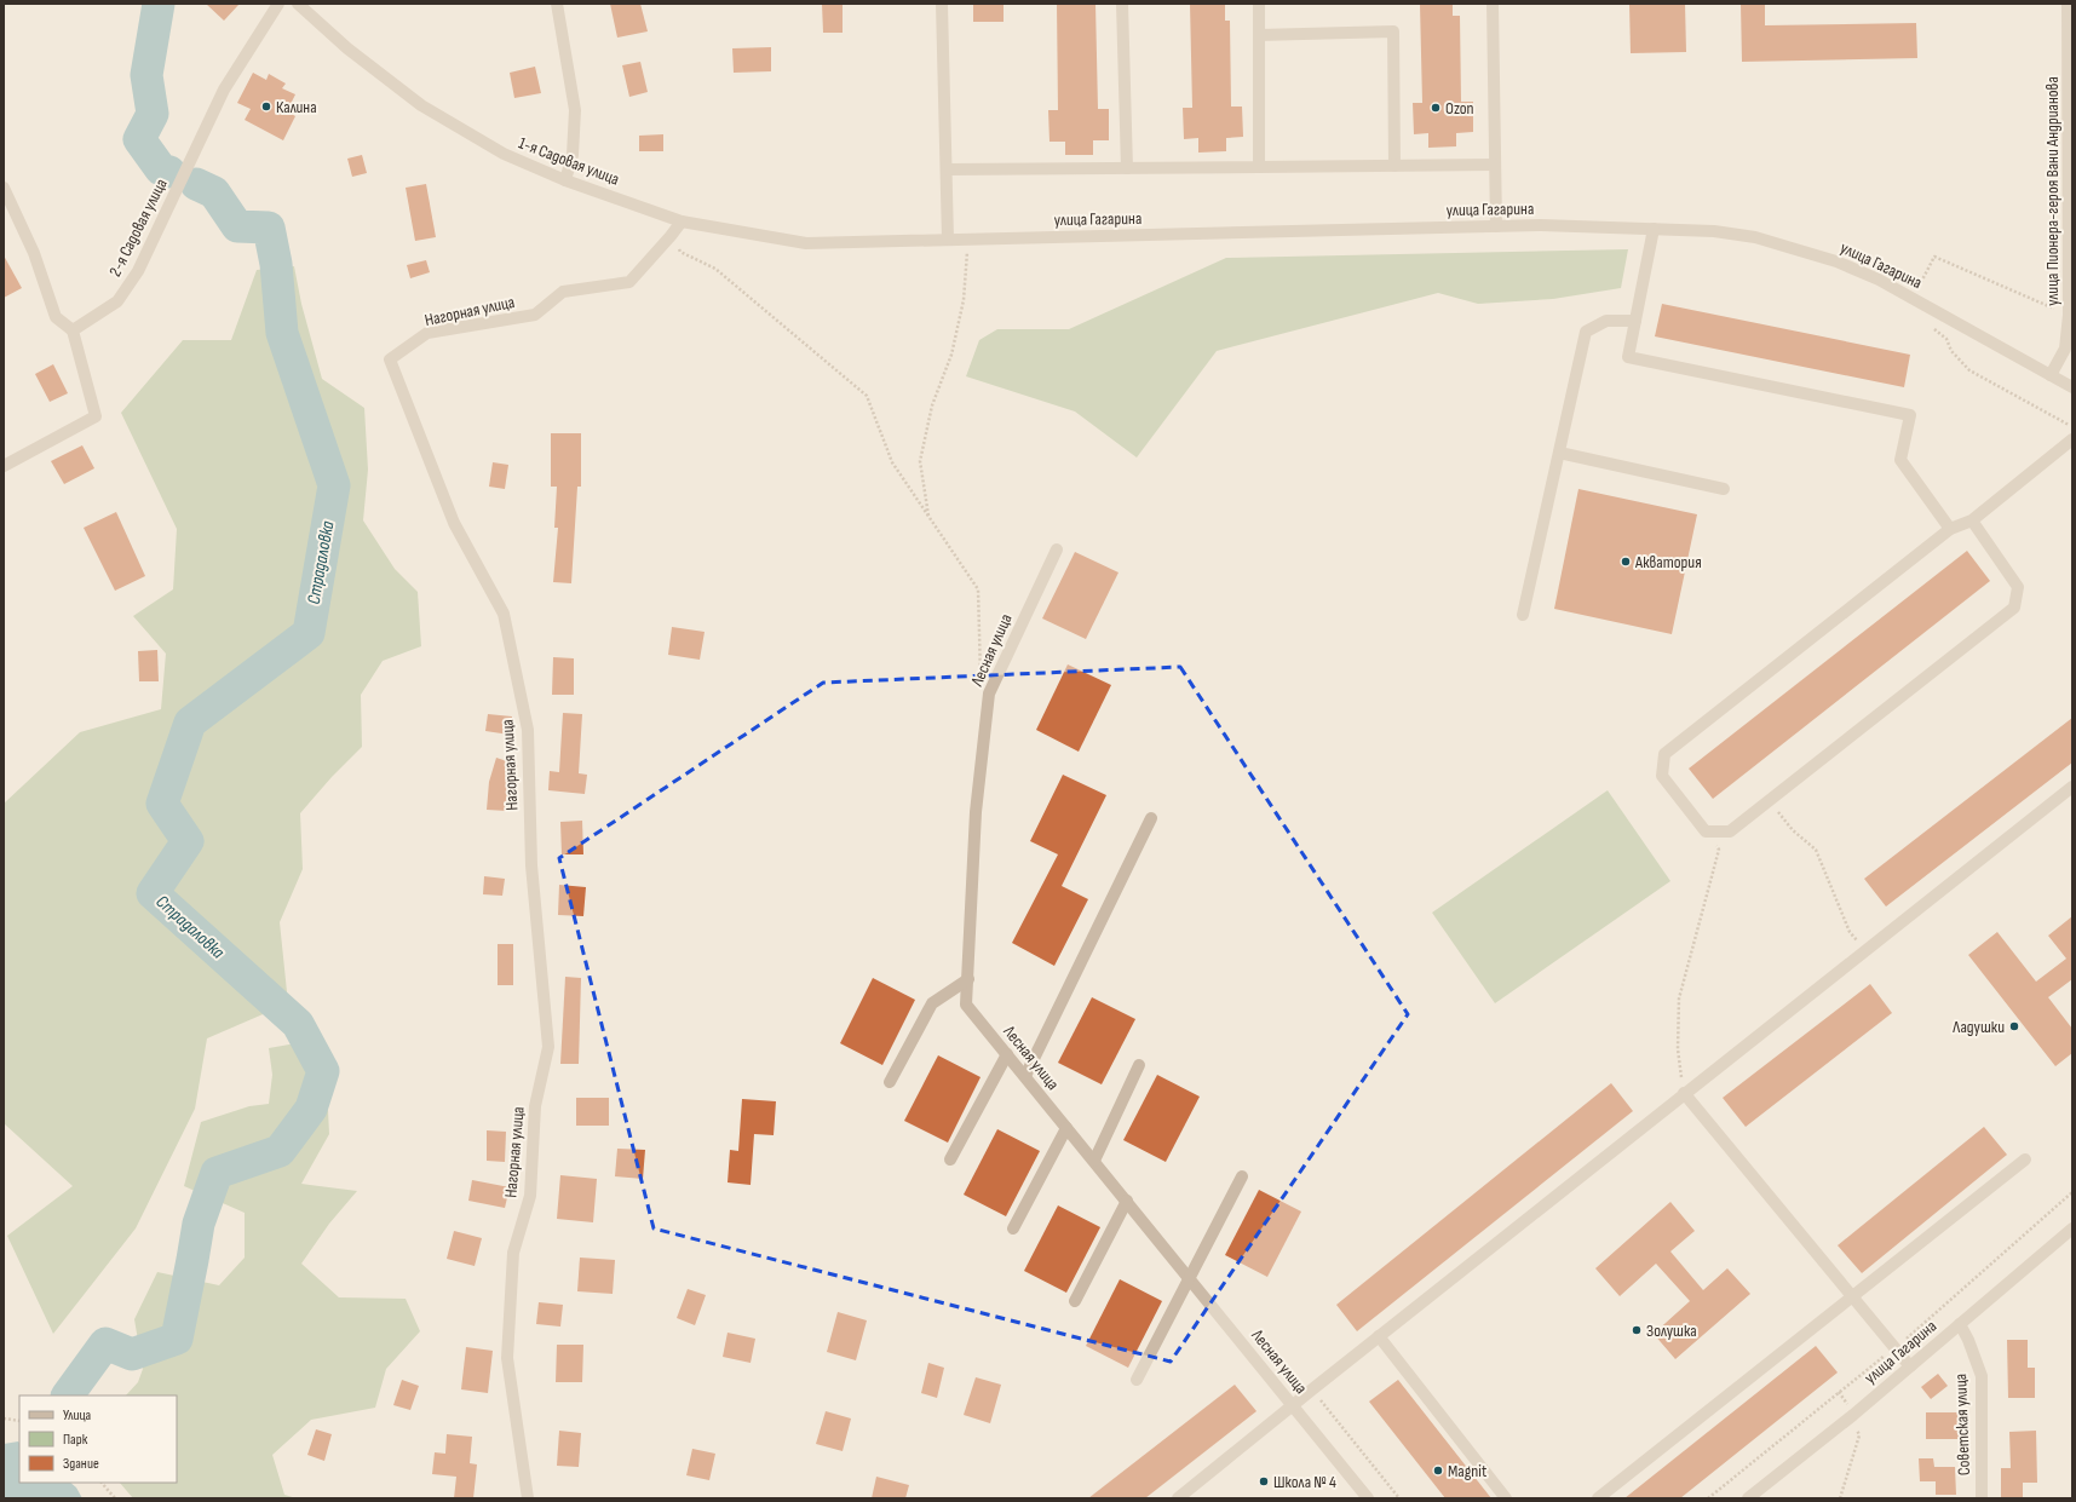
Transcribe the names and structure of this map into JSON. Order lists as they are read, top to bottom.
{
  "streets": {
    "street": [
      "1-я Садовая улица",
      "улица Пионера-героя Вани Андрианова",
      "улица Гагарина",
      "2-я Садовая улица",
      "Нагорная улица",
      "Лесная улица",
      "Советская улица"
    ]
  },
  "crossings": [
    ["1-я Садовая улица", "улица Гагарина"],
    ["1-я Садовая улица", "Нагорная улица"],
    ["улица Пионера-героя Вани Андрианова", "улица Гагарина"],
    ["улица Гагарина", "Советская улица"]
  ],
  "water": ["Страдаловка"],
  "places": [
    "Калина",
    "Ozon",
    "Акватория",
    "Ладушки",
    "Золушка",
    "Magnit",
    "Школа № 4"
  ],
  "legend": ["Улица", "Парк", "Здание"]
}
